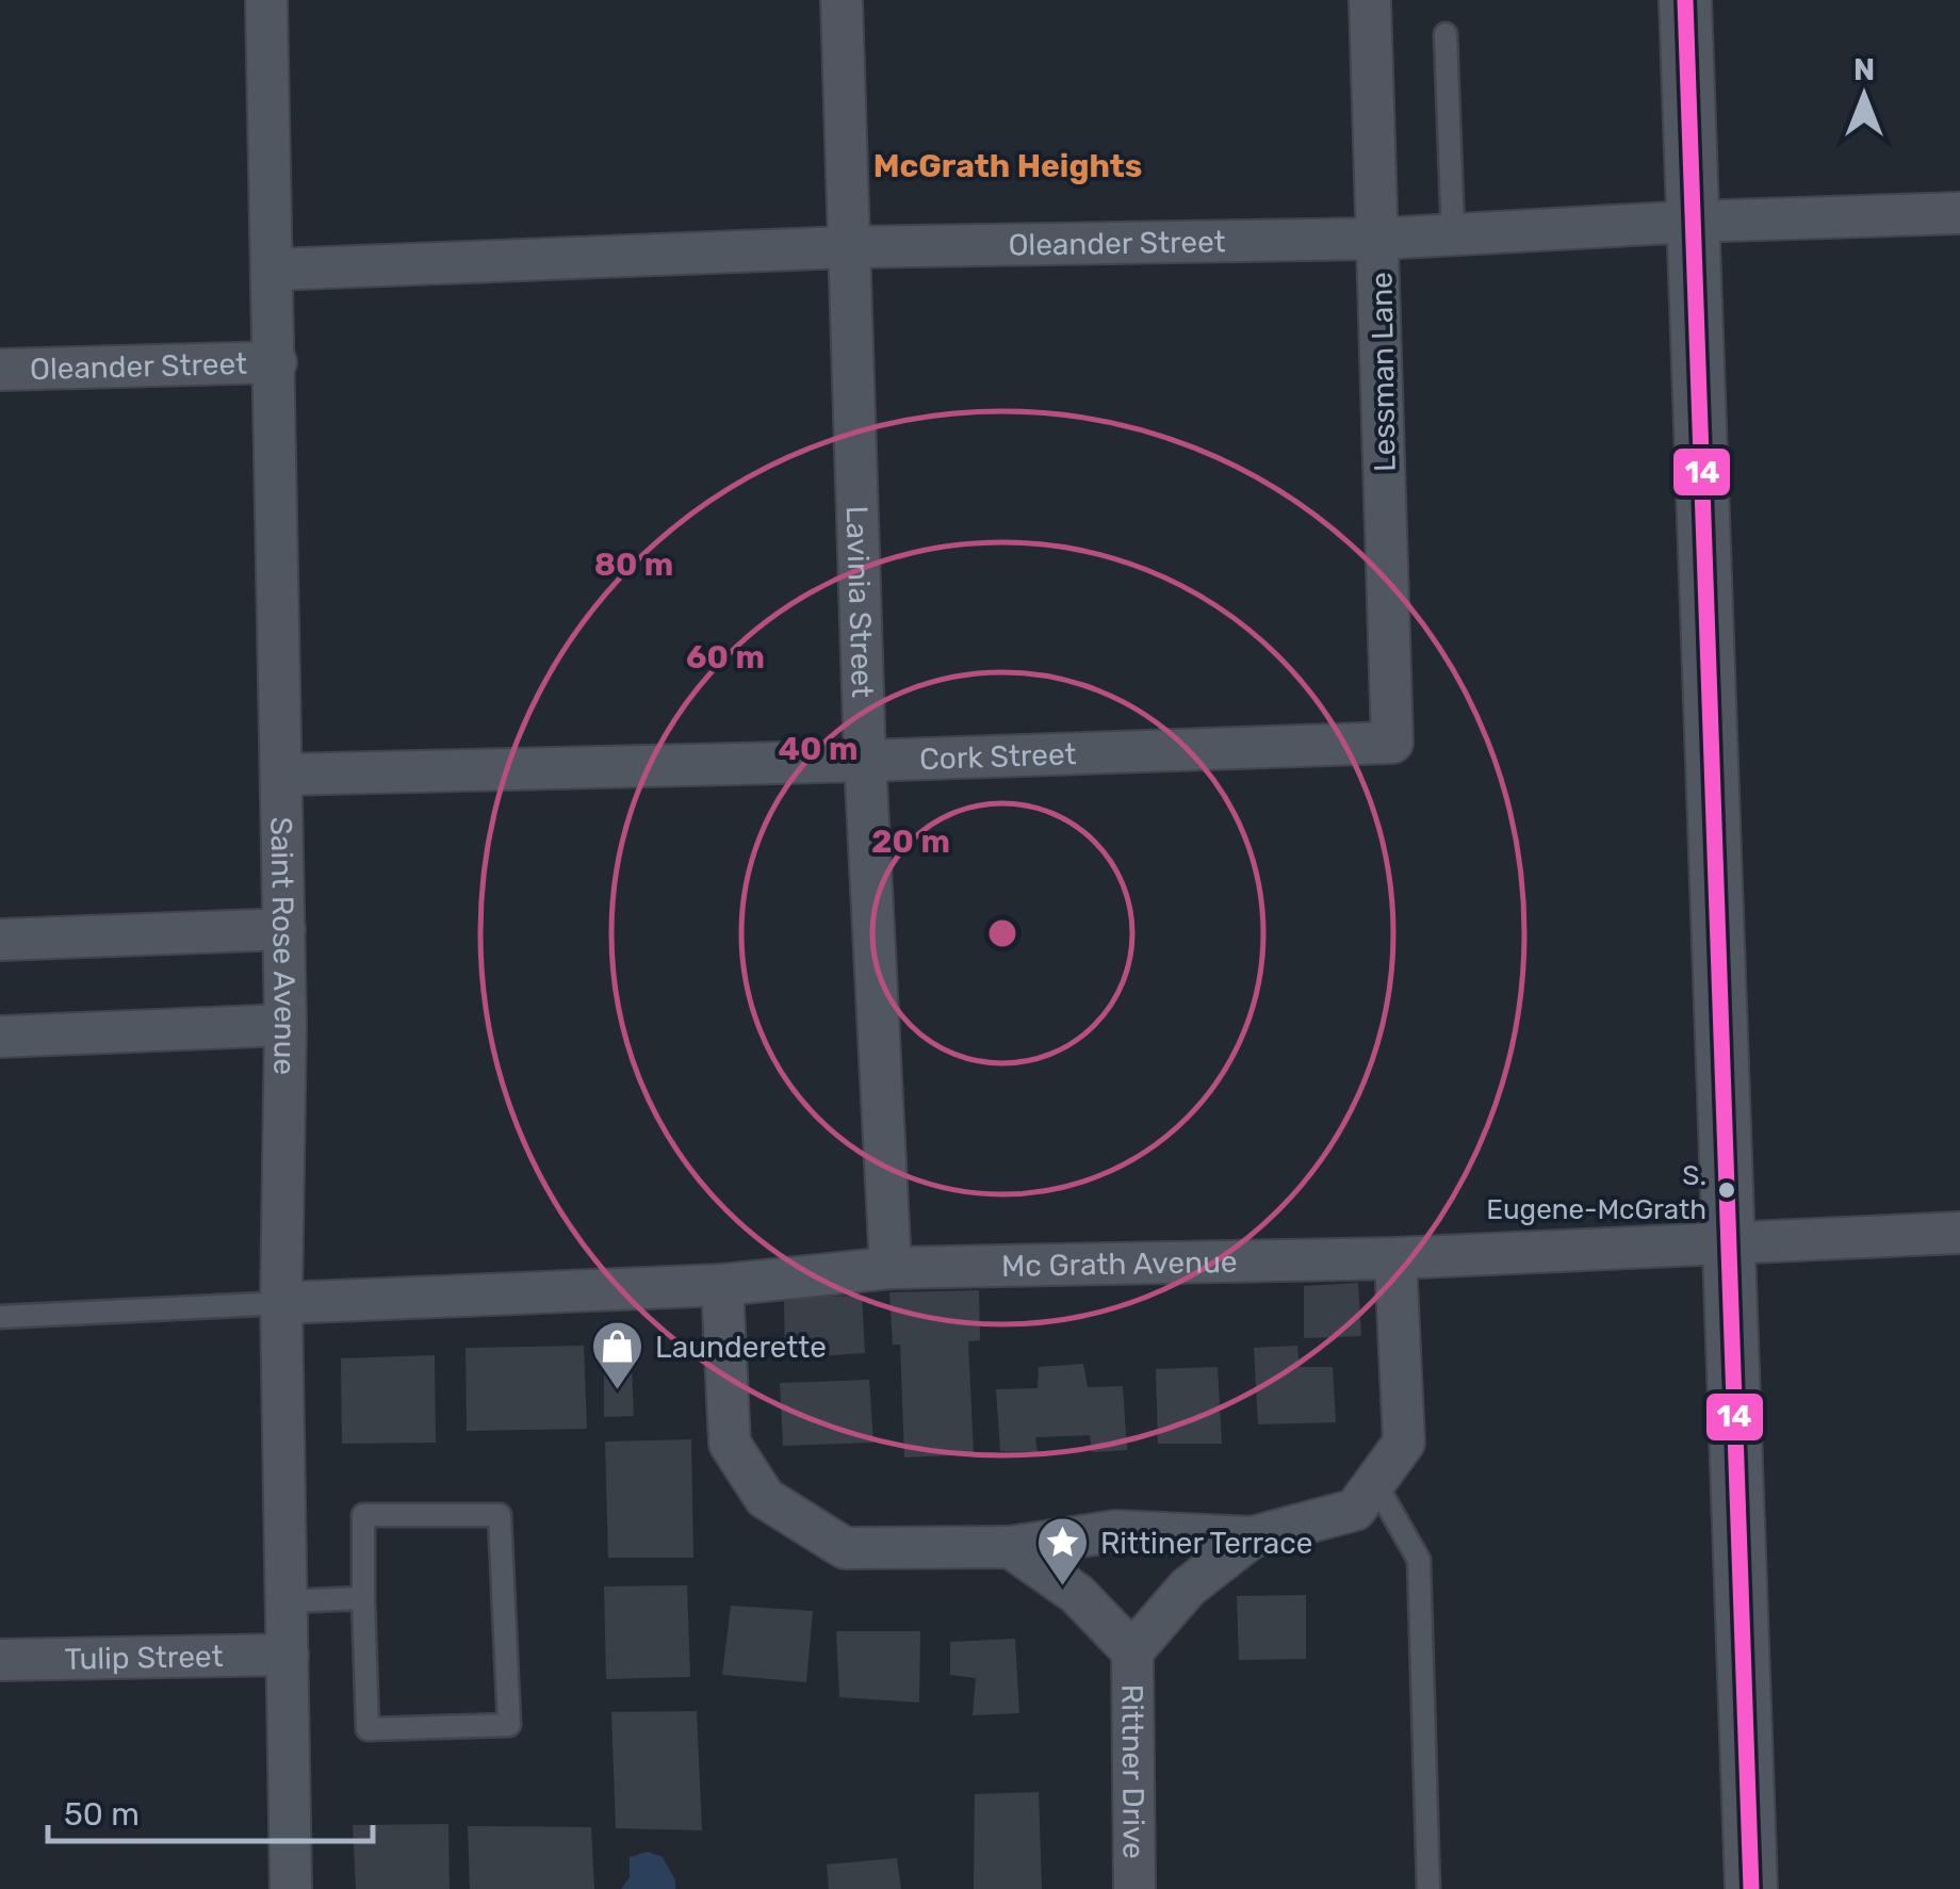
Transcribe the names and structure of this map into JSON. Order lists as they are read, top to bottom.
{
  "streets": {
    "street": [
      "Oleander Street",
      "Lessman Lane",
      "Lavinia Street",
      "Cork Street",
      "Saint Rose Avenue",
      "Mc Grath Avenue",
      "Tulip Street",
      "Rittner Drive"
    ]
  },
  "crossings": [
    ["Oleander Street", "Lessman Lane"],
    ["Oleander Street", "Lavinia Street"],
    ["Oleander Street", "Saint Rose Avenue"],
    ["Lessman Lane", "Cork Street"],
    ["Lavinia Street", "Cork Street"],
    ["Lavinia Street", "Mc Grath Avenue"],
    ["Cork Street", "Saint Rose Avenue"],
    ["Saint Rose Avenue", "Mc Grath Avenue"],
    ["Saint Rose Avenue", "Tulip Street"],
    ["Mc Grath Avenue", "Rittner Drive"]
  ],
  "districts": ["McGrath Heights"],
  "places": {
    "other": ["S. Eugene-McGrath"],
    "shop": ["Launderette"],
    "place": ["Rittiner Terrace"]
  },
  "lines": ["transit line 14"],
  "scale_bar": "50 m",
  "north": "top",
  "rings": [
    "80 m",
    "60 m",
    "40 m",
    "20 m"
  ]
}
